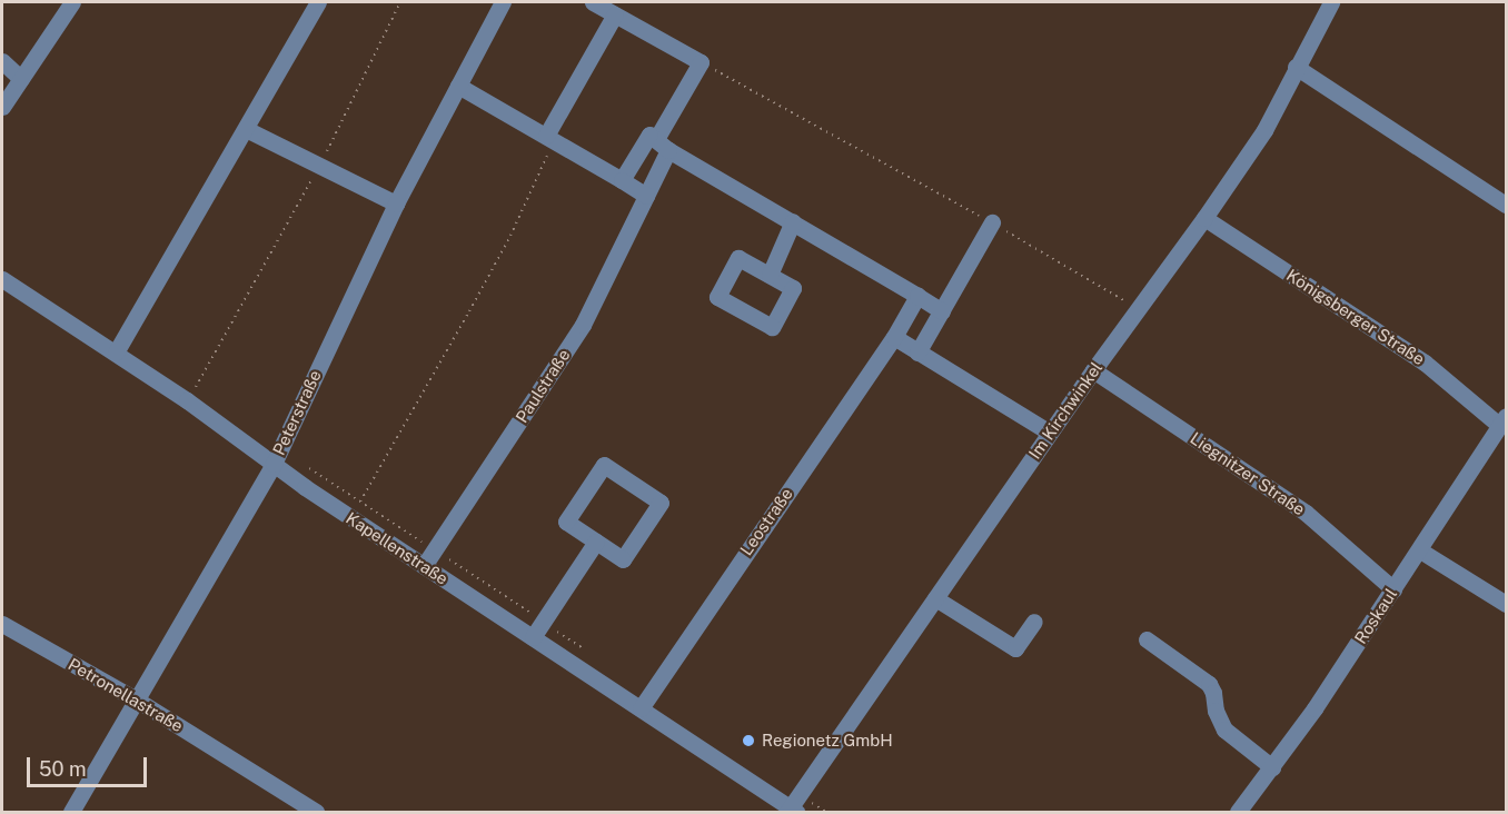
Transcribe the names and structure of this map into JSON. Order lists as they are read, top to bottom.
{
  "streets": {
    "street": [
      "Königsberger Straße",
      "Paulstraße",
      "Im Kirchwinkel",
      "Peterstraße",
      "Liegnitzer Straße",
      "Leostraße",
      "Kapellenstraße",
      "Roskaul",
      "Petronellastraße"
    ]
  },
  "crossings": [
    ["Königsberger Straße", "Im Kirchwinkel"],
    ["Königsberger Straße", "Roskaul"],
    ["Paulstraße", "Kapellenstraße"],
    ["Im Kirchwinkel", "Liegnitzer Straße"],
    ["Im Kirchwinkel", "Kapellenstraße"],
    ["Peterstraße", "Kapellenstraße"],
    ["Peterstraße", "Petronellastraße"],
    ["Liegnitzer Straße", "Roskaul"],
    ["Leostraße", "Kapellenstraße"]
  ],
  "places": ["Regionetz GmbH"],
  "scale_bar": "50 m"
}
